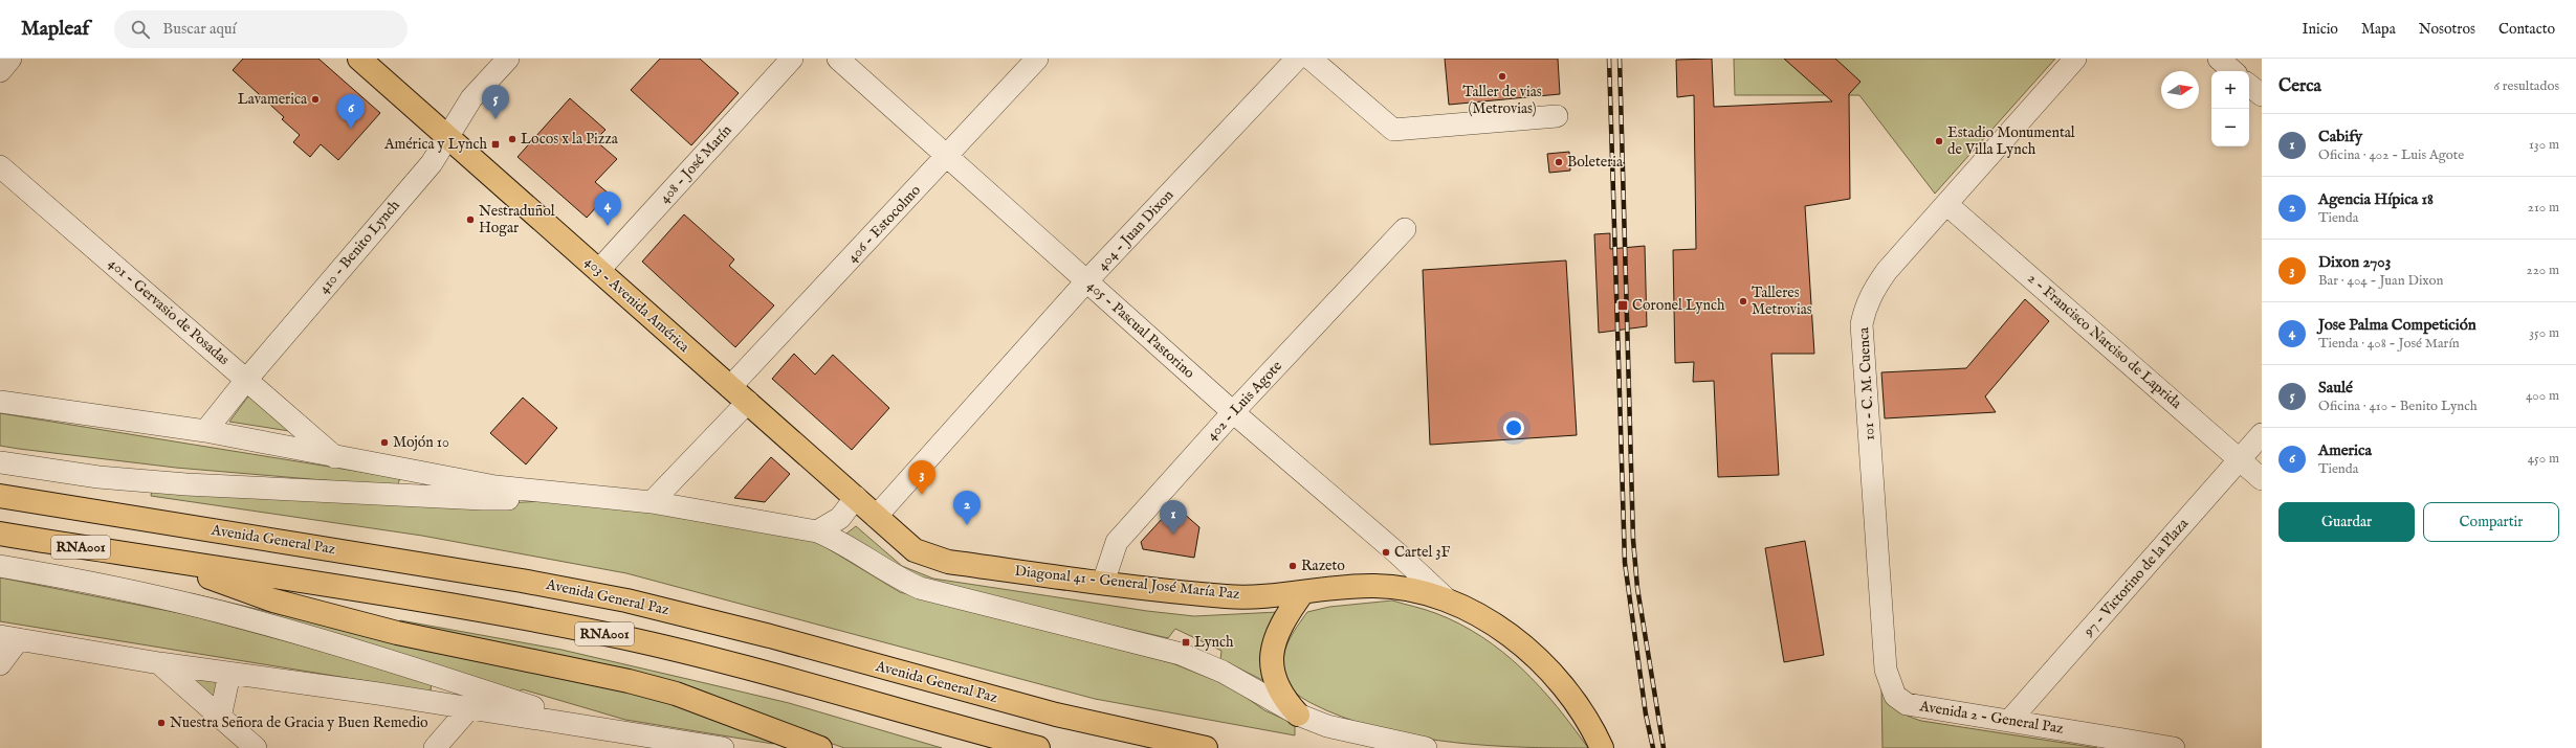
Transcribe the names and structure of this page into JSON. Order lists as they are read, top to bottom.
{
  "streets": {
    "main road": [
      "403 - Avenida América",
      "Avenida General Paz",
      "RNA001",
      "Diagonal 41 - General José María Paz"
    ],
    "street": [
      "408 - José Marín",
      "406 - Estocolmo",
      "404 - Juan Dixon",
      "410 - Benito Lynch",
      "401 - Gervasio de Posadas",
      "405 - Pascual Pastorino",
      "2 - Francisco Narciso de Laprida",
      "101 - C. M. Cuenca",
      "402 - Luis Agote",
      "97 - Victorino de la Plaza",
      "Avenida 2 - General Paz"
    ]
  },
  "crossings": [
    ["408 - José Marín", "403 - Avenida América"],
    ["406 - Estocolmo", "403 - Avenida América"],
    ["406 - Estocolmo", "405 - Pascual Pastorino"],
    ["404 - Juan Dixon", "403 - Avenida América"],
    ["404 - Juan Dixon", "405 - Pascual Pastorino"],
    ["410 - Benito Lynch", "403 - Avenida América"],
    ["410 - Benito Lynch", "401 - Gervasio de Posadas"],
    ["403 - Avenida América", "Diagonal 41 - General José María Paz"],
    ["405 - Pascual Pastorino", "402 - Luis Agote"],
    ["405 - Pascual Pastorino", "Diagonal 41 - General José María Paz"],
    ["2 - Francisco Narciso de Laprida", "101 - C. M. Cuenca"],
    ["2 - Francisco Narciso de Laprida", "97 - Victorino de la Plaza"],
    ["101 - C. M. Cuenca", "Avenida 2 - General Paz"],
    ["402 - Luis Agote", "Diagonal 41 - General José María Paz"],
    ["97 - Victorino de la Plaza", "Avenida 2 - General Paz"]
  ],
  "places": {
    "other": [
      "Taller de vias (Metrovias)",
      "Lavamerica",
      "Locos x la Pizza",
      "Estadio Monumental de Villa Lynch",
      "Boleteria",
      "Nestraduñol Hogar",
      "Talleres Metrovias",
      "Mojón 10",
      "Cartel 3F",
      "Razeto",
      "Nuestra Señora de Gracia y Buen Remedio"
    ],
    "transit": ["América y Lynch", "Coronel Lynch", "Lynch"]
  },
  "north": "right",
  "page": {
    "header": "Mapleaf",
    "search": "Buscar aquí",
    "nav": [
      "Inicio",
      "Mapa",
      "Nosotros",
      "Contacto"
    ],
    "heading": ["Cerca", "6 resultados"],
    "map_buttons": ["+", "−"],
    "pins": [
      "5",
      "6",
      "4",
      "3",
      "2",
      "1"
    ],
    "list": [
      {
        "mark": "1",
        "name": "Cabify",
        "note": "Oficina · 402 - Luis Agote",
        "value": "130 m"
      },
      {
        "mark": "2",
        "name": "Agencia Hípica 18",
        "note": "Tienda",
        "value": "210 m"
      },
      {
        "mark": "3",
        "name": "Dixon 2703",
        "note": "Bar · 404 - Juan Dixon",
        "value": "220 m"
      },
      {
        "mark": "4",
        "name": "Jose Palma Competición",
        "note": "Tienda · 408 - José Marín",
        "value": "350 m"
      },
      {
        "mark": "5",
        "name": "Saulé",
        "note": "Oficina · 410 - Benito Lynch",
        "value": "400 m"
      },
      {
        "mark": "6",
        "name": "America",
        "note": "Tienda",
        "value": "450 m"
      }
    ],
    "buttons": ["Guardar", "Compartir"]
  }
}
